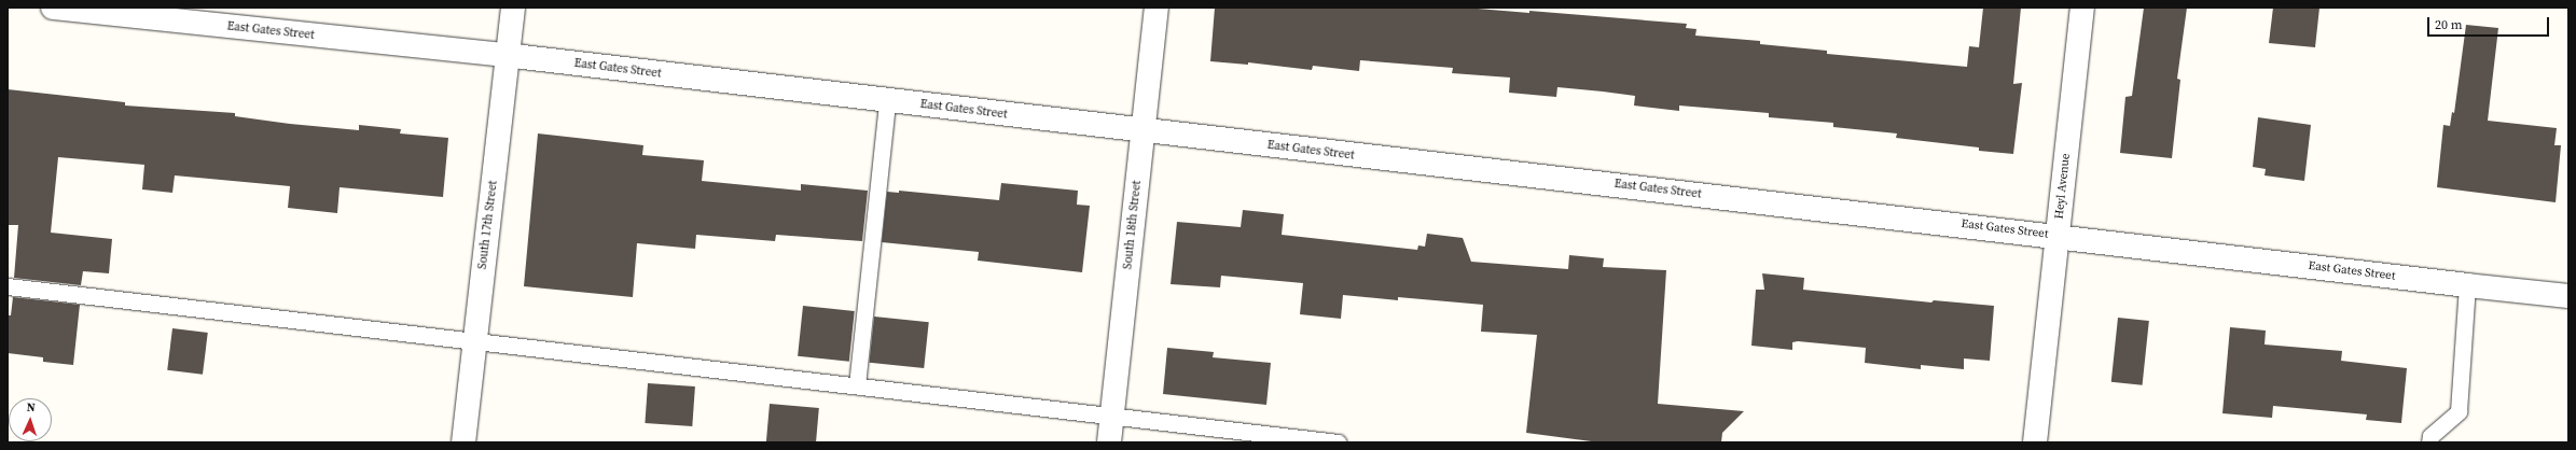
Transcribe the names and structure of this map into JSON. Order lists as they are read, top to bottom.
{
  "streets": {
    "street": [
      "East Gates Street",
      "Heyl Avenue",
      "South 17th Street",
      "South 18th Street"
    ]
  },
  "crossings": [
    ["East Gates Street", "Heyl Avenue"],
    ["East Gates Street", "South 17th Street"],
    ["East Gates Street", "South 18th Street"]
  ],
  "scale_bar": "20 m",
  "north": "top"
}
